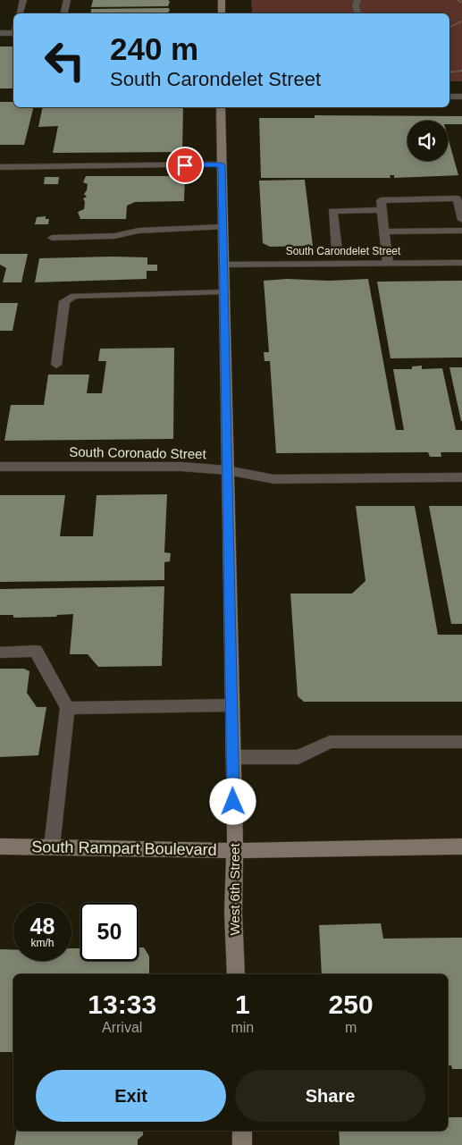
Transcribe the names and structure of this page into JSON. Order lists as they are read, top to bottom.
{
  "streets": {
    "main road": ["South Rampart Boulevard", "West 6th Street"],
    "street": ["South Carondelet Street", "South Coronado Street"]
  },
  "crossings": [
    ["South Carondelet Street", "West 6th Street"],
    ["South Coronado Street", "West 6th Street"],
    ["South Rampart Boulevard", "West 6th Street"]
  ],
  "page": {
    "turn": ["240 m", "South Carondelet Street"],
    "speed": "48 km/h",
    "limit": "50",
    "eta": [
      "13:33",
      "Arrival",
      "1",
      "min",
      "250",
      "m"
    ],
    "buttons": ["Exit", "Share"]
  }
}
